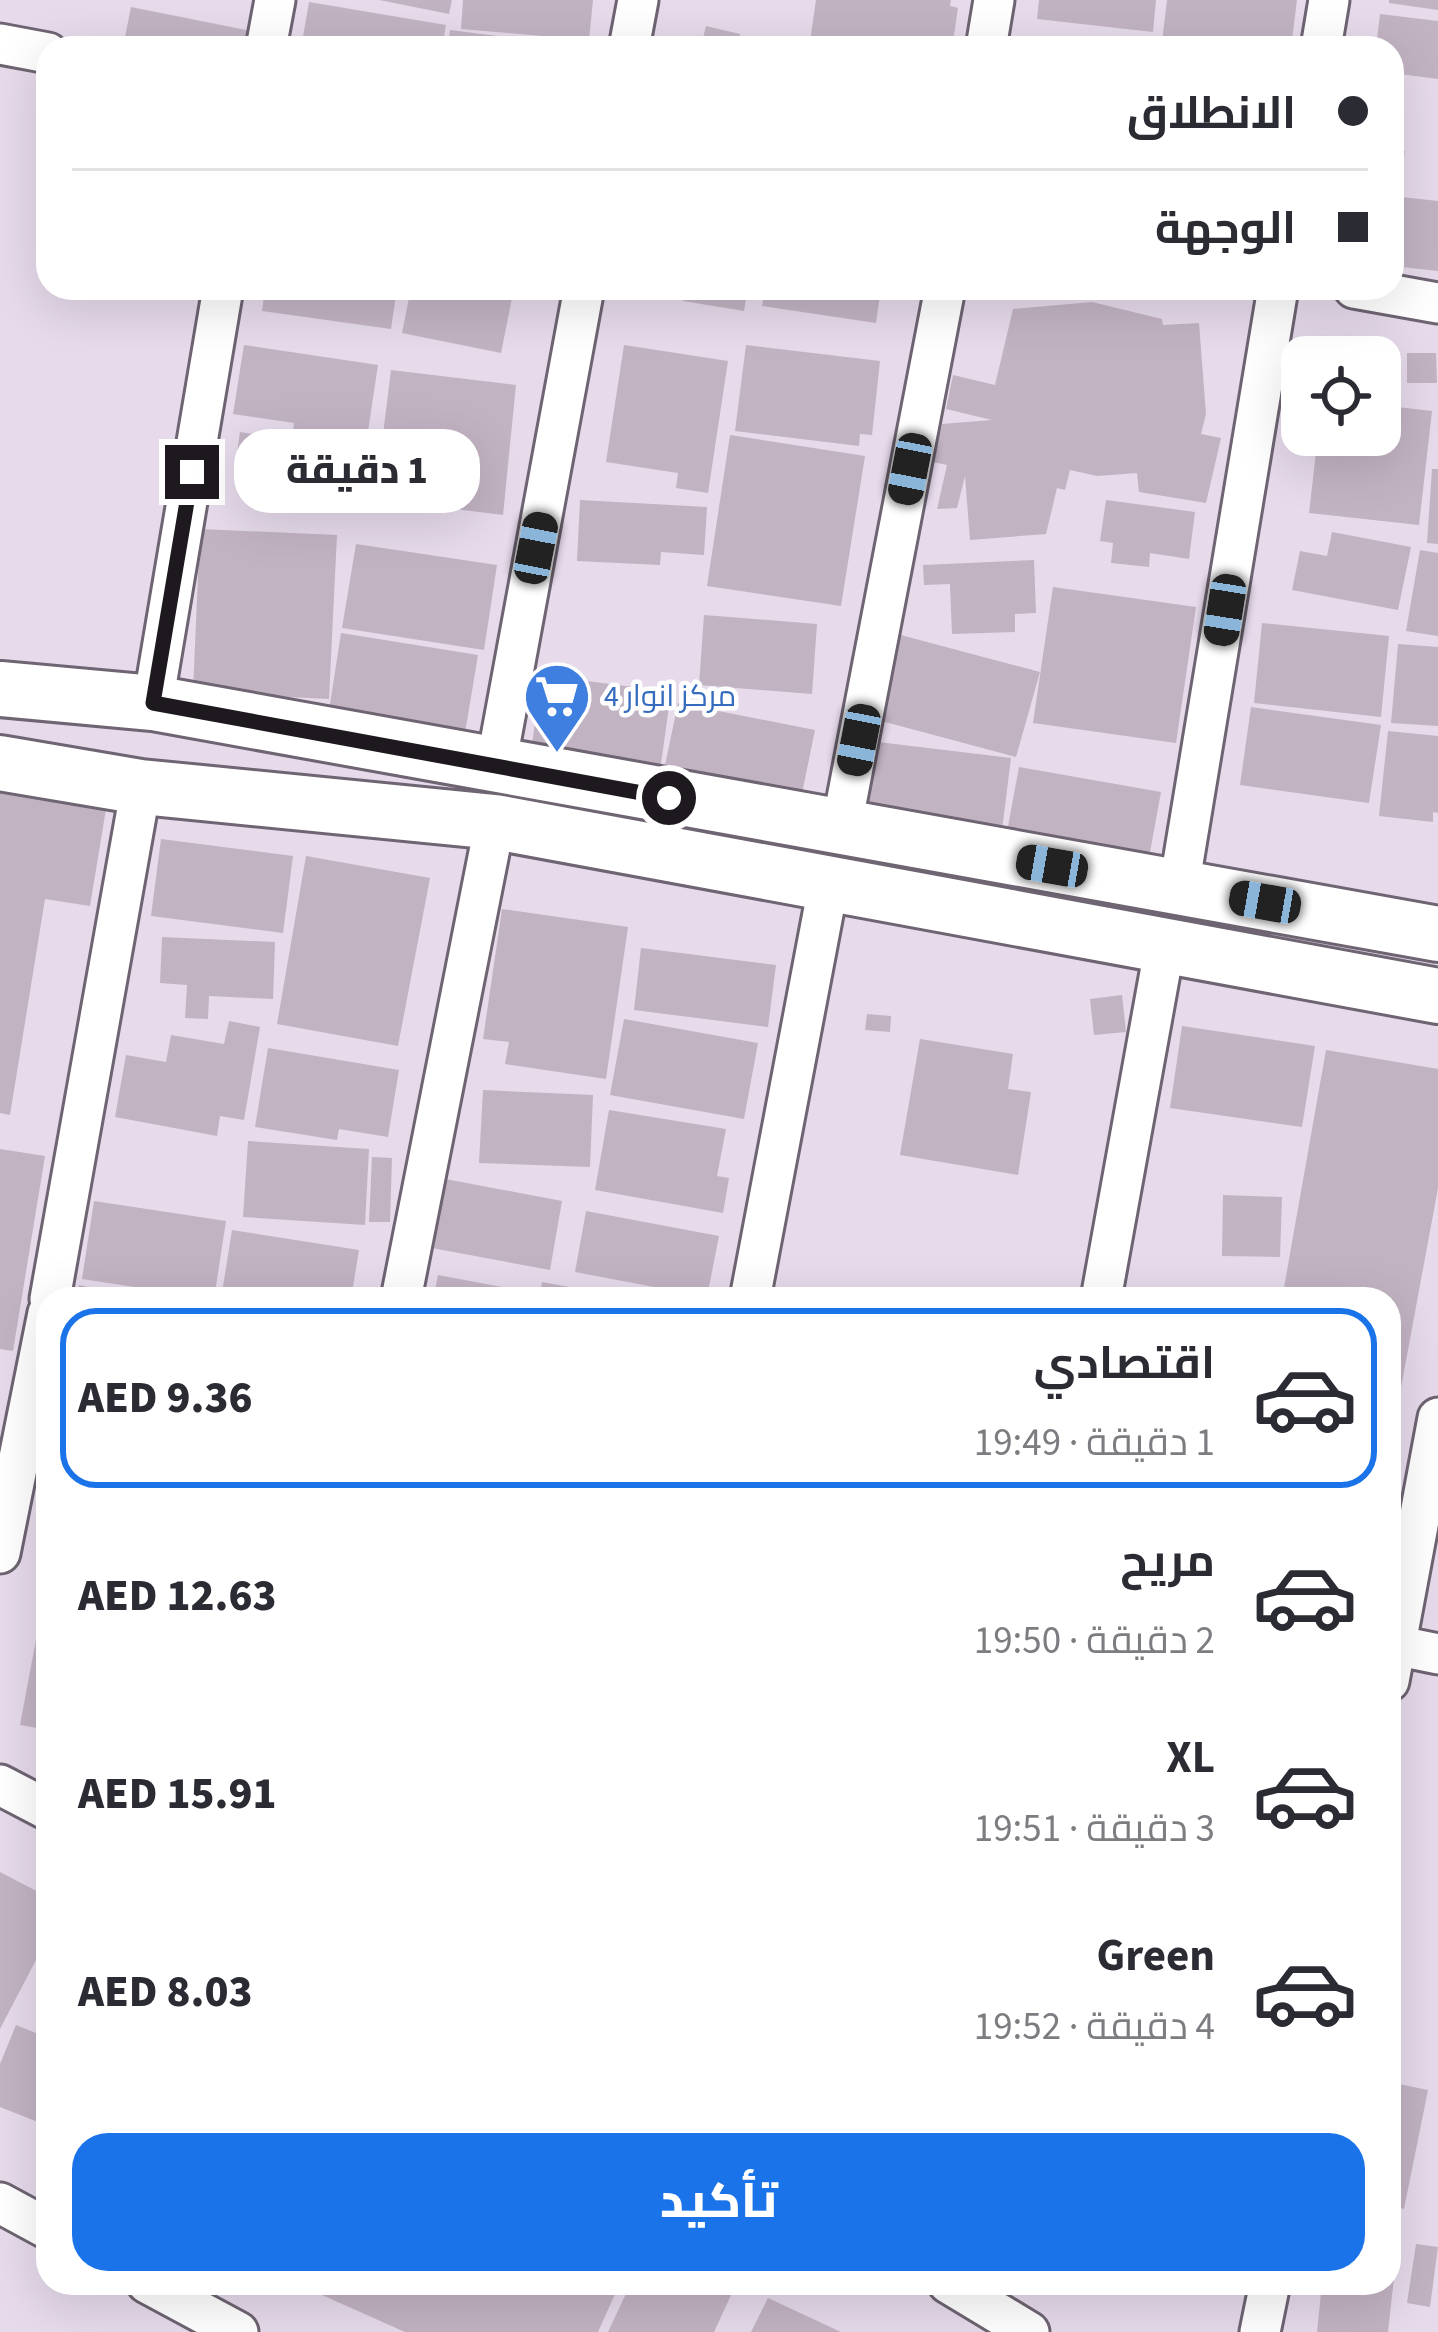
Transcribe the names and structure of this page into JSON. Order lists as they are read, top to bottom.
{
  "places": {
    "supermarket": ["مركز انوار 4"]
  },
  "page": {
    "banner": ["الانطلاق", "الوجهة"],
    "bubble": "1 دقيقة",
    "list": [
      {
        "name": "اقتصادي",
        "note": "1 دقيقة · 19:49",
        "value": "AED 9.36"
      },
      {
        "name": "مريح",
        "note": "2 دقيقة · 19:50",
        "value": "AED 12.63"
      },
      {
        "name": "XL",
        "note": "3 دقيقة · 19:51",
        "value": "AED 15.91"
      },
      {
        "name": "Green",
        "note": "4 دقيقة · 19:52",
        "value": "AED 8.03"
      }
    ],
    "buttons": "تأكيد"
  }
}
